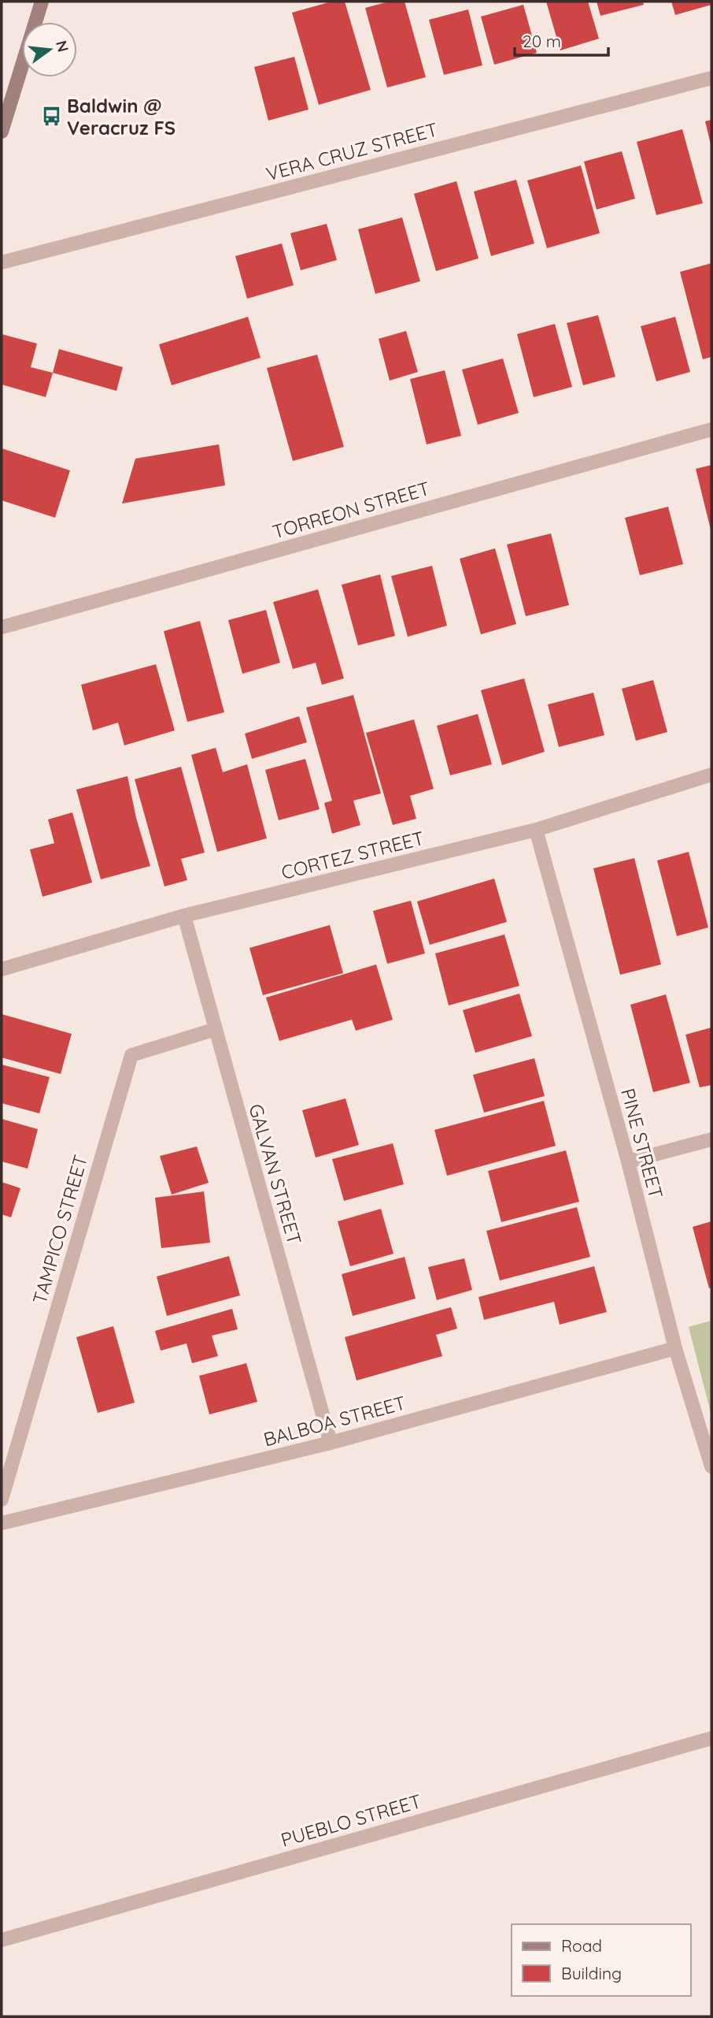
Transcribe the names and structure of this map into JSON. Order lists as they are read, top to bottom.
{
  "streets": {
    "street": [
      "VERA CRUZ STREET",
      "TORREON STREET",
      "CORTEZ STREET",
      "PINE STREET",
      "GALVAN STREET",
      "TAMPICO STREET",
      "BALBOA STREET",
      "PUEBLO STREET"
    ]
  },
  "crossings": [
    ["CORTEZ STREET", "PINE STREET"],
    ["CORTEZ STREET", "GALVAN STREET"],
    ["PINE STREET", "BALBOA STREET"],
    ["GALVAN STREET", "TAMPICO STREET"],
    ["GALVAN STREET", "BALBOA STREET"]
  ],
  "places": {
    "bus stop": ["Baldwin @ Veracruz FS"]
  },
  "legend": ["Road", "Building"],
  "scale_bar": "20 m",
  "north": "right"
}
